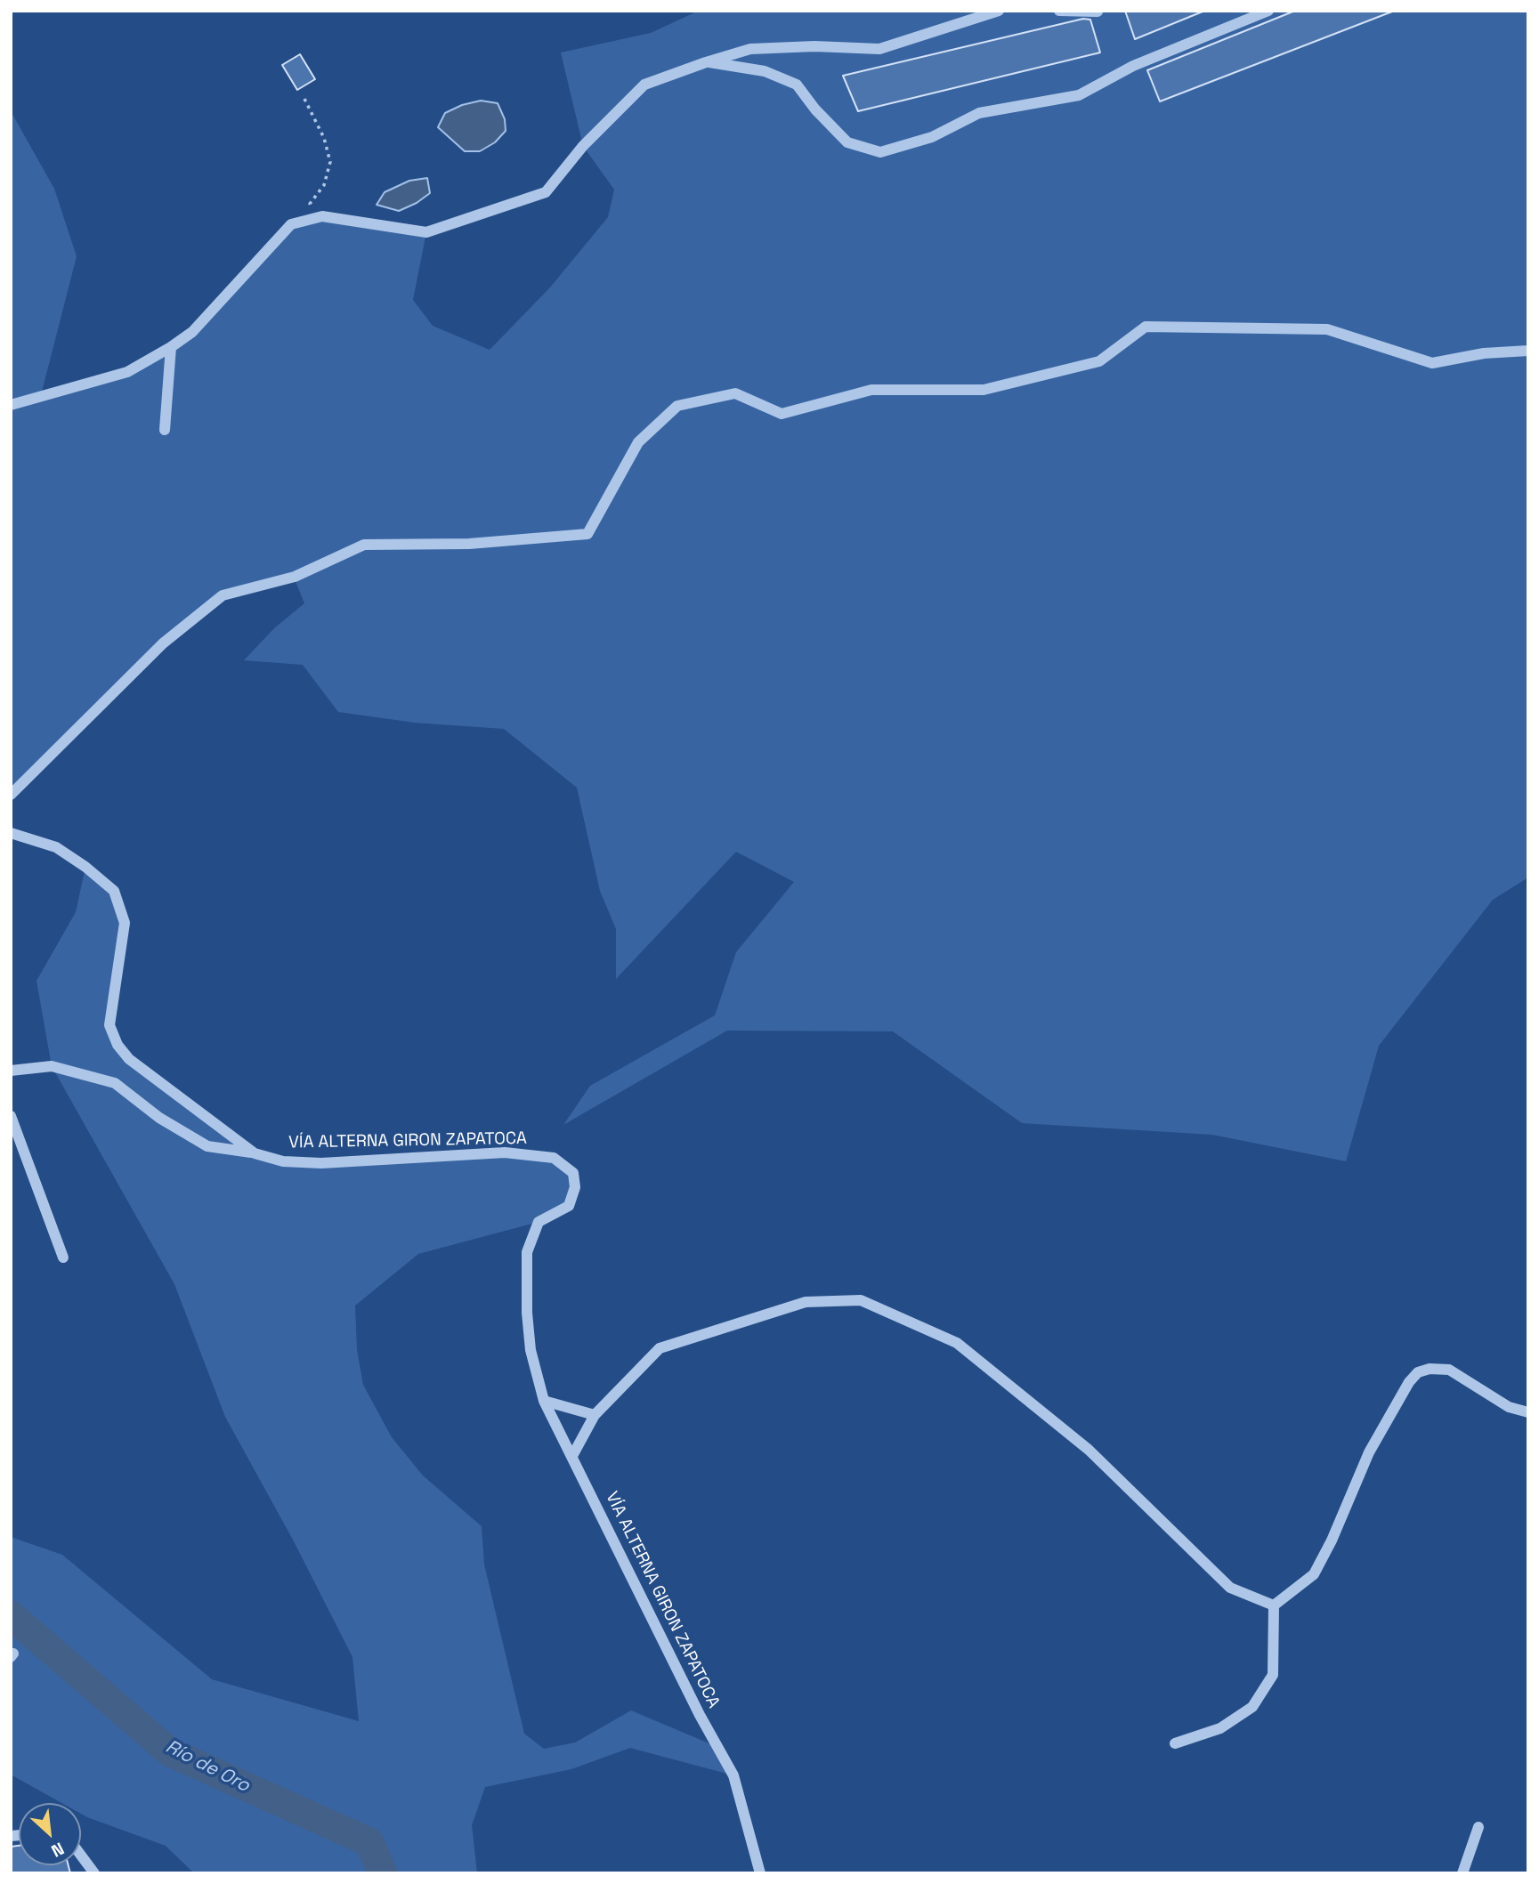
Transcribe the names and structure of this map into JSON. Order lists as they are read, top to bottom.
{
  "streets": {
    "street": ["VÍA ALTERNA GIRON ZAPATOCA"]
  },
  "water": ["Río de Oro"],
  "north": "bottom right"
}
